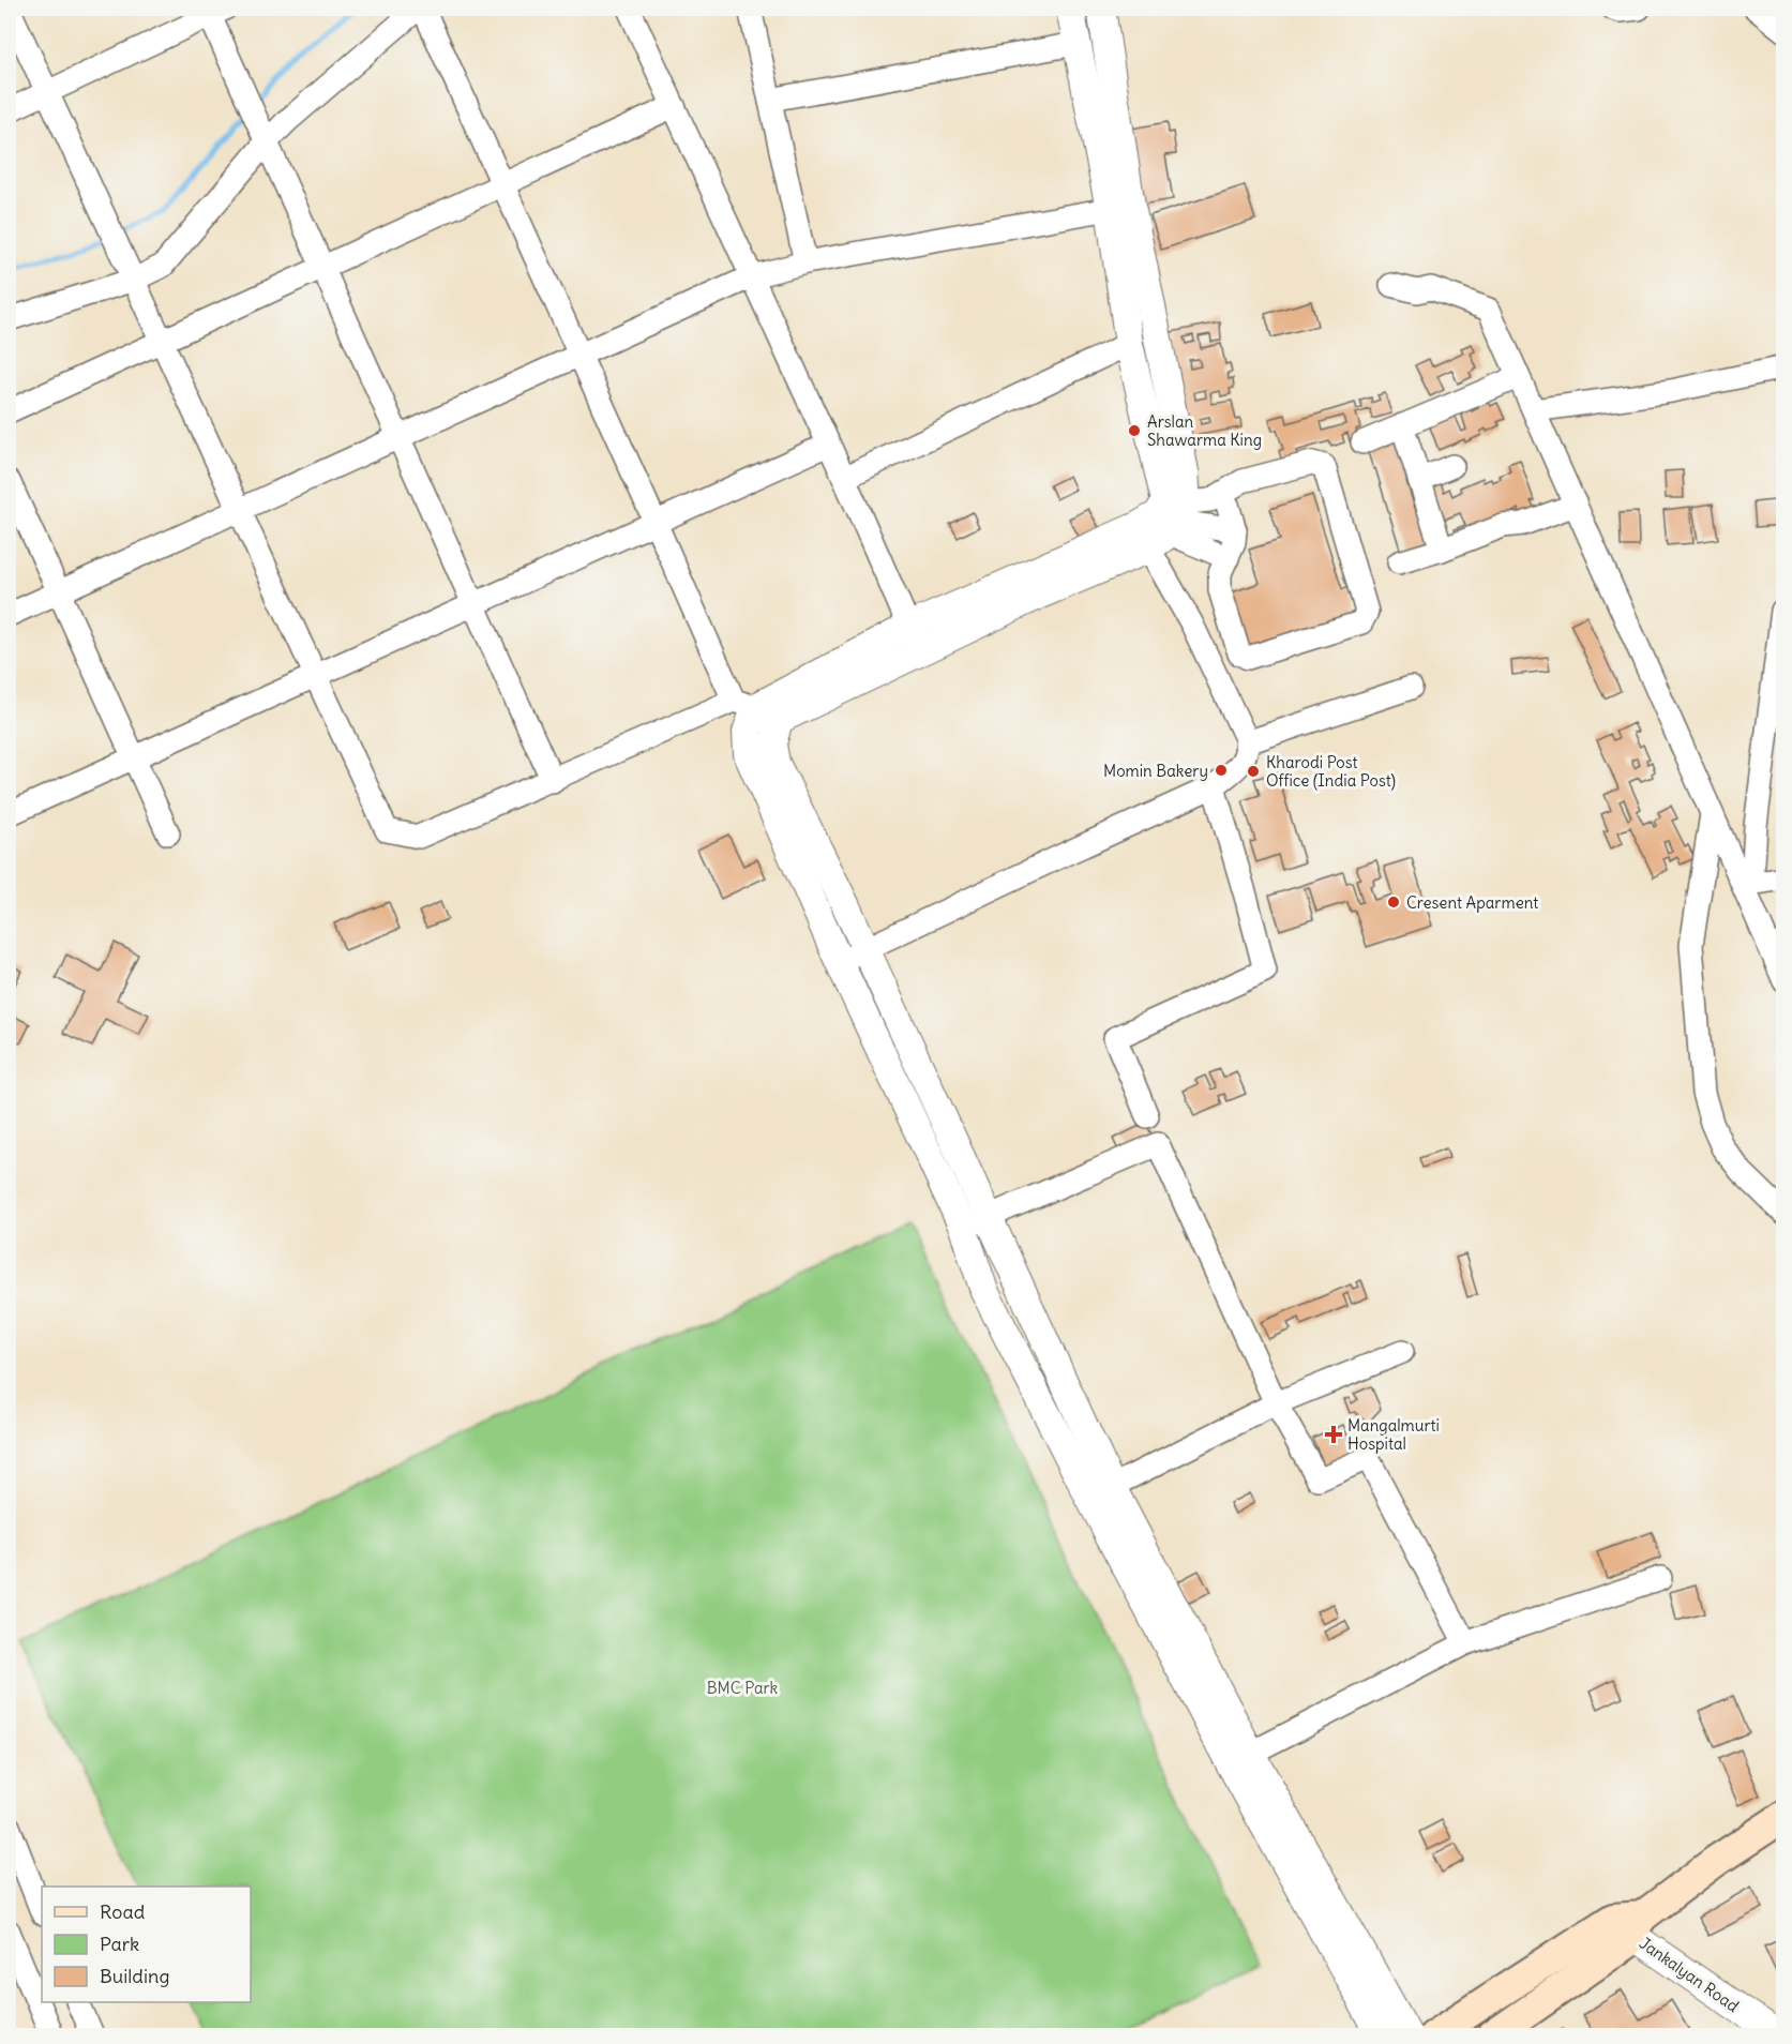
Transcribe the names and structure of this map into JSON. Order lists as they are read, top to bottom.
{
  "streets": {
    "street": ["Jankalyan Road"]
  },
  "parks": ["BMC Park"],
  "places": {
    "other": [
      "Arslan Shawarma King",
      "Momin Bakery",
      "Kharodi Post Office (India Post)",
      "Cresent Aparment"
    ],
    "health": ["Mangalmurti Hospital"]
  },
  "legend": ["Road", "Park", "Building"]
}
